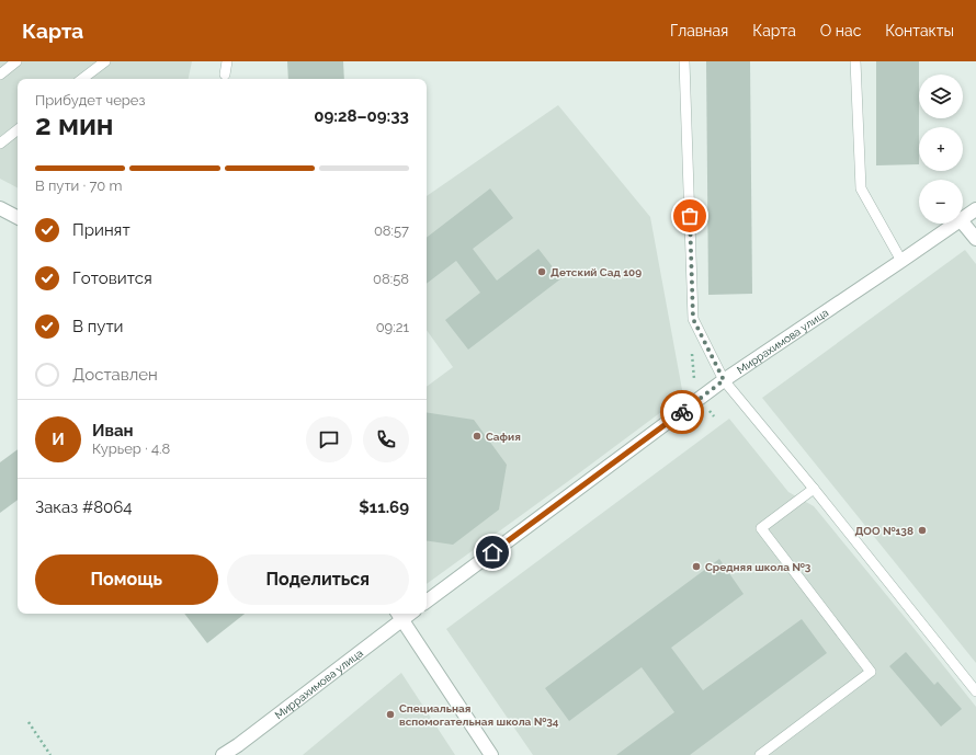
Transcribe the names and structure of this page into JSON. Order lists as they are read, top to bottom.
{
  "streets": {
    "street": ["Миррахимова улица"]
  },
  "places": [
    "Детский Сад 109",
    "Сафия",
    "ДОО №138",
    "Средняя школа №3",
    "Специальная вспомогательная школа №34"
  ],
  "page": {
    "header": "Карта",
    "nav": [
      "Главная",
      "Карта",
      "О нас",
      "Контакты"
    ],
    "map_buttons": ["+", "−"],
    "heading": ["2 мин", "Прибудет через", "09:28–09:33"],
    "panel": [
      "Иван",
      "Курьер · 4.8",
      "Заказ #8064",
      "$11.69"
    ],
    "bar": "В пути · 70 m",
    "list": [
      ["Принят", "08:57"],
      ["Готовится", "08:58"],
      ["В пути", "09:21"],
      "Доставлен"
    ],
    "round": "И",
    "buttons": ["Помощь", "Поделиться"]
  }
}
